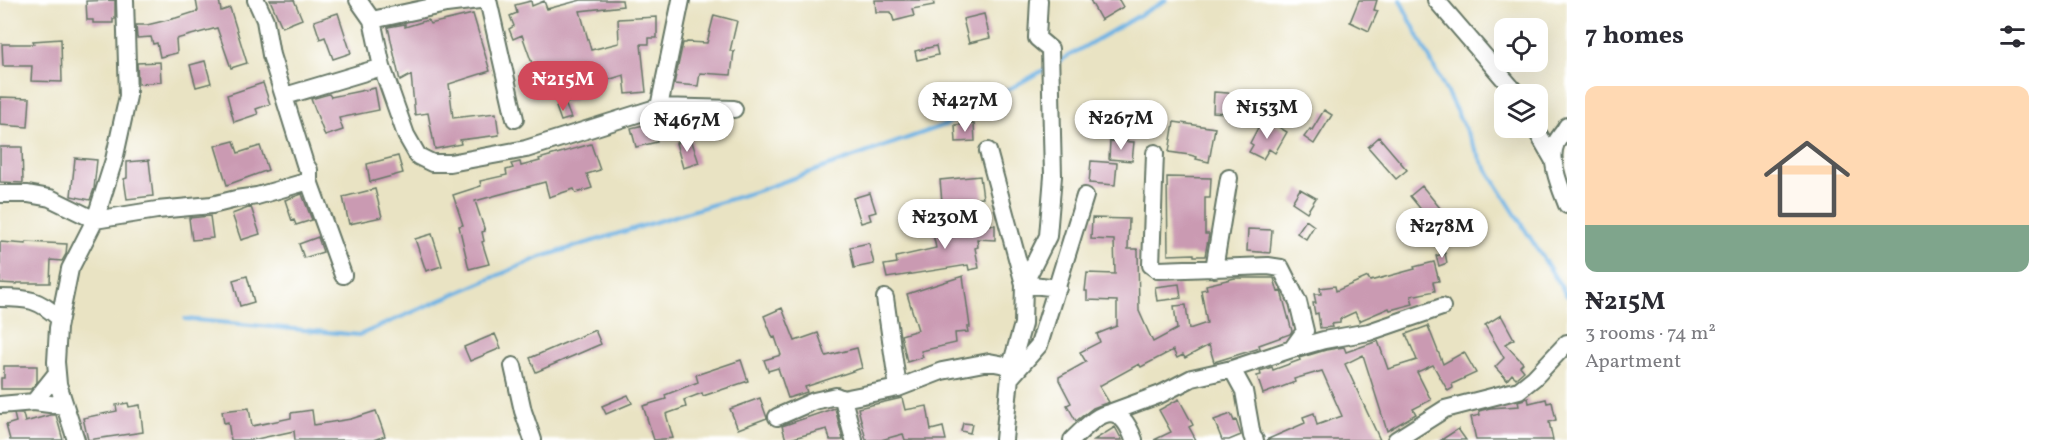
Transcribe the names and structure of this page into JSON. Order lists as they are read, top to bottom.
{
  "page": {
    "heading": "7 homes",
    "price": [
      "₦215M",
      "₦427M",
      "₦153M",
      "₦267M",
      "₦467M",
      "₦230M",
      "₦278M"
    ],
    "list": [
      {
        "name": "₦215M",
        "note": "3 rooms · 74 m² · Apartment"
      }
    ]
  }
}
